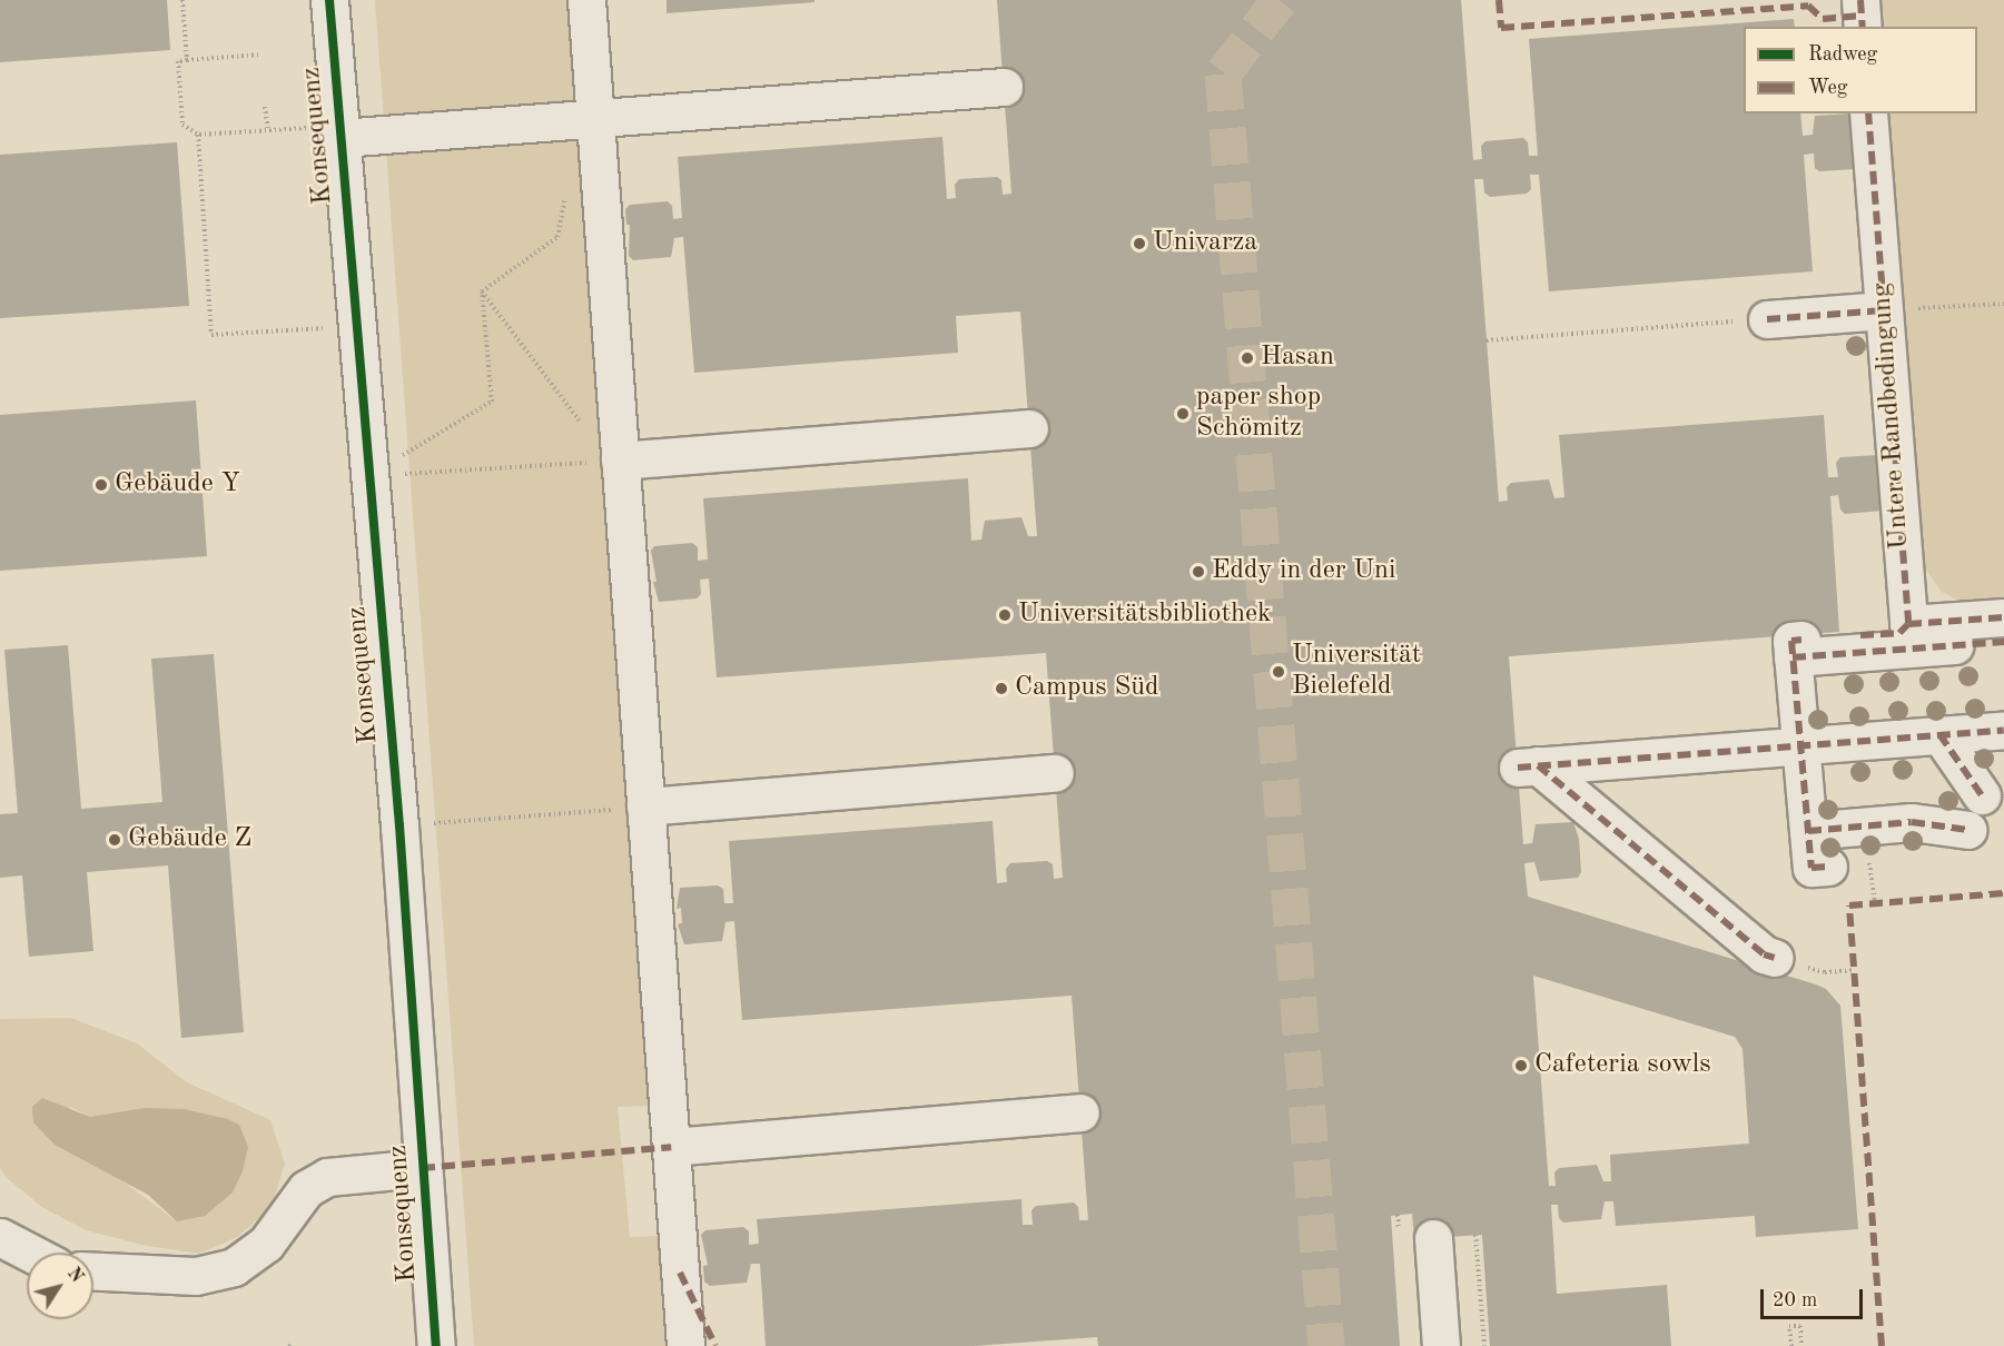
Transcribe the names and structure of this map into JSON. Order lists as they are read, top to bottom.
{
  "streets": {
    "street": ["Konsequenz", "Untere Randbedingung"]
  },
  "places": [
    "Univarza",
    "Hasan",
    "paper shop Schömitz",
    "Gebäude Y",
    "Eddy in der Uni",
    "Universitätsbibliothek",
    "Universität Bielefeld",
    "Campus Süd",
    "Gebäude Z",
    "Cafeteria sowls"
  ],
  "legend": ["Radweg", "Weg"],
  "scale_bar": "20 m",
  "north": "top right"
}
